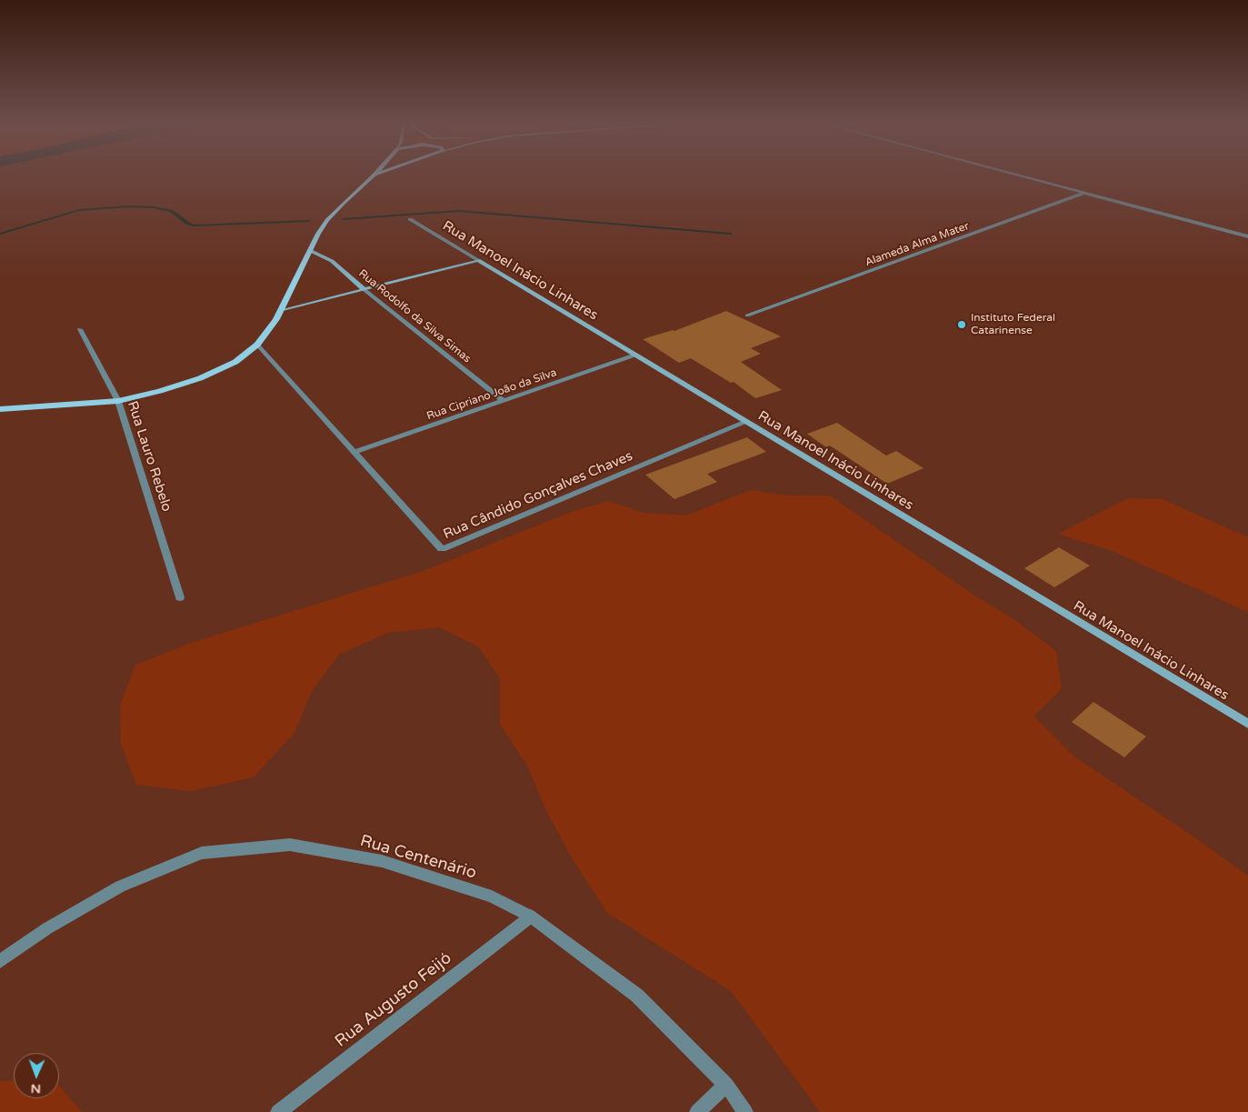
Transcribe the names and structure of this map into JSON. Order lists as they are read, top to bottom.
{
  "streets": {
    "main road": ["Rua Manoel Inácio Linhares", "Rua Rodolfo da Silva Simas"],
    "street": [
      "Alameda Alma Mater",
      "Rua Cipriano João da Silva",
      "Rua Lauro Rebelo",
      "Rua Cândido Gonçalves Chaves",
      "Rua Centenário",
      "Rua Augusto Feijó"
    ]
  },
  "crossings": [
    ["Rua Manoel Inácio Linhares", "Rua Cipriano João da Silva"],
    ["Rua Manoel Inácio Linhares", "Rua Cândido Gonçalves Chaves"],
    ["Rua Rodolfo da Silva Simas", "Rua Cipriano João da Silva"],
    ["Rua Cipriano João da Silva", "Rua Cândido Gonçalves Chaves"],
    ["Rua Centenário", "Rua Augusto Feijó"]
  ],
  "places": ["Instituto Federal Catarinense"],
  "north": "bottom"
}
